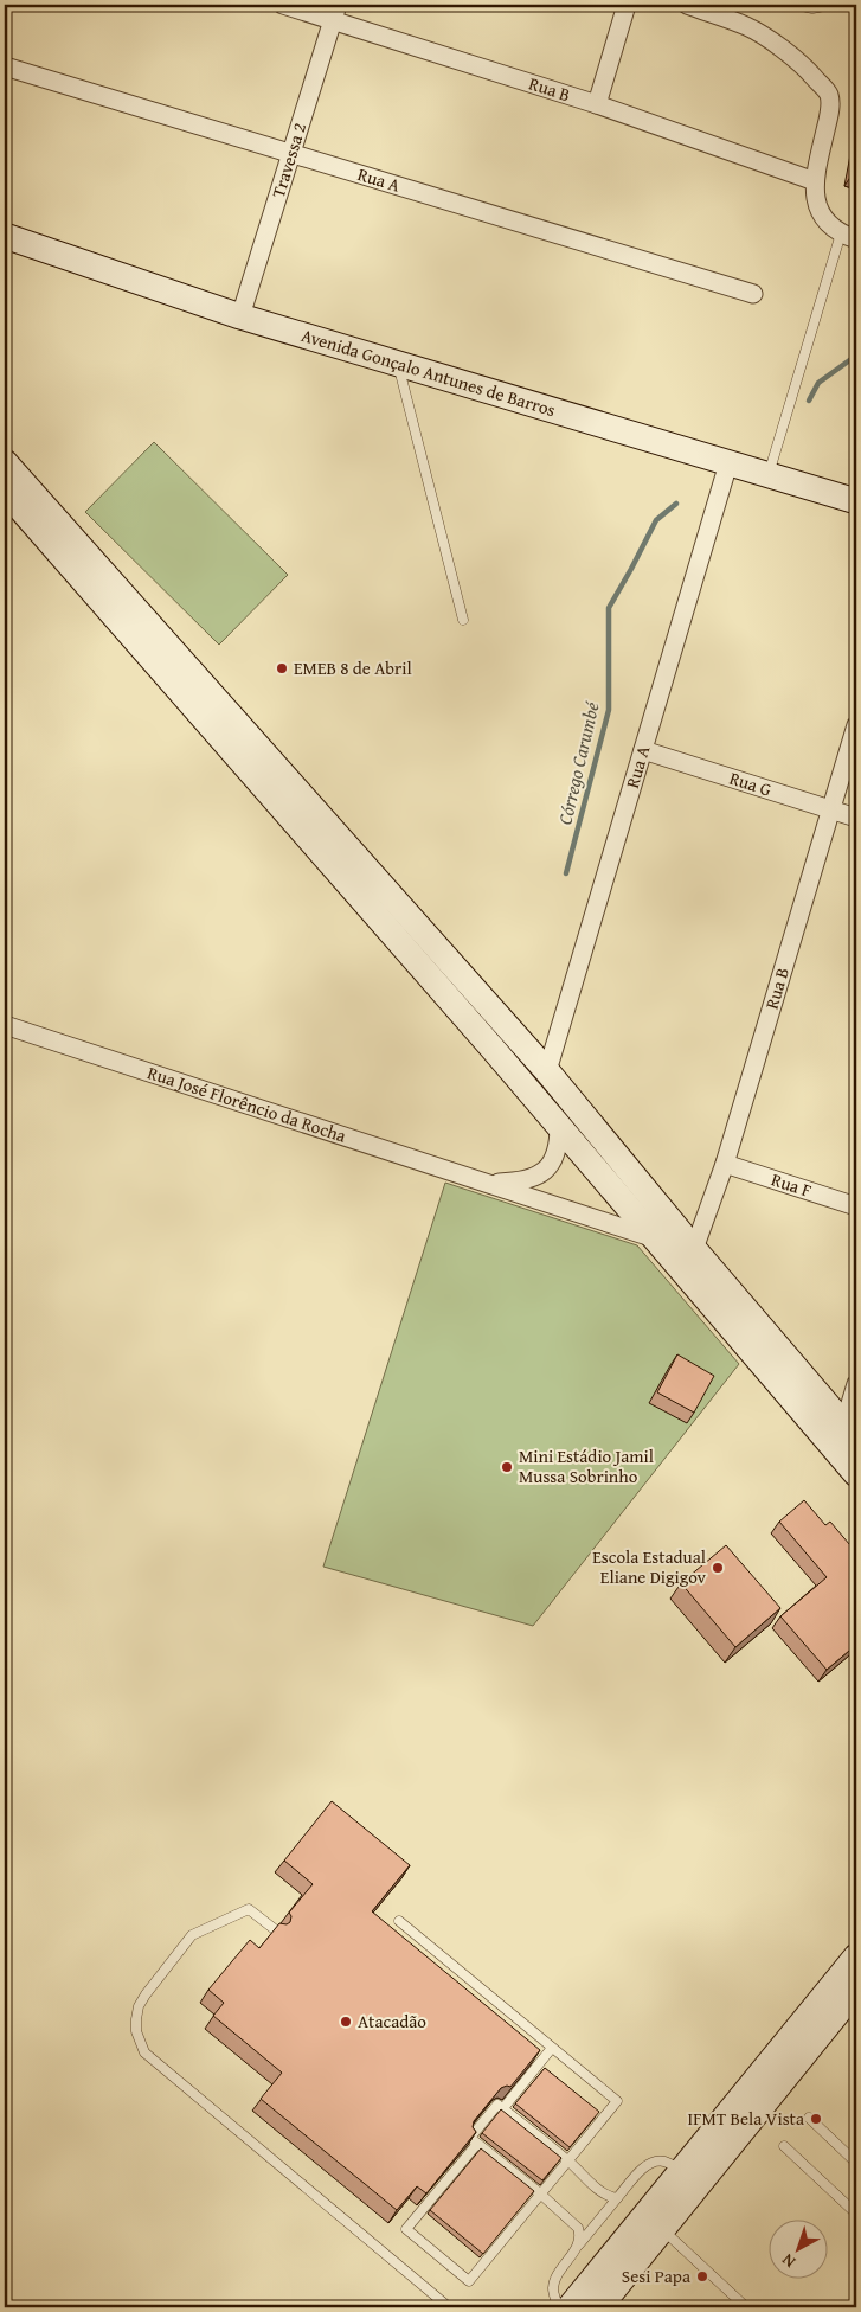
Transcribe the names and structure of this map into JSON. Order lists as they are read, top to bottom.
{
  "streets": {
    "main road": ["Avenida Gonçalo Antunes de Barros"],
    "street": [
      "Rua B",
      "Travessa 2",
      "Rua A",
      "Rua G",
      "Rua José Florêncio da Rocha",
      "Rua F"
    ]
  },
  "crossings": [
    ["Rua B", "Travessa 2"],
    ["Rua B", "Rua G"],
    ["Rua B", "Rua F"],
    ["Travessa 2", "Rua A"],
    ["Travessa 2", "Avenida Gonçalo Antunes de Barros"],
    ["Rua A", "Avenida Gonçalo Antunes de Barros"],
    ["Rua A", "Rua G"]
  ],
  "water": ["Córrego Carumbé"],
  "places": [
    "EMEB 8 de Abril",
    "Mini Estádio Jamil Mussa Sobrinho",
    "Escola Estadual Eliane Digigov",
    "Atacadão",
    "IFMT Bela Vista",
    "Sesi Papa"
  ],
  "north": "bottom left"
}
